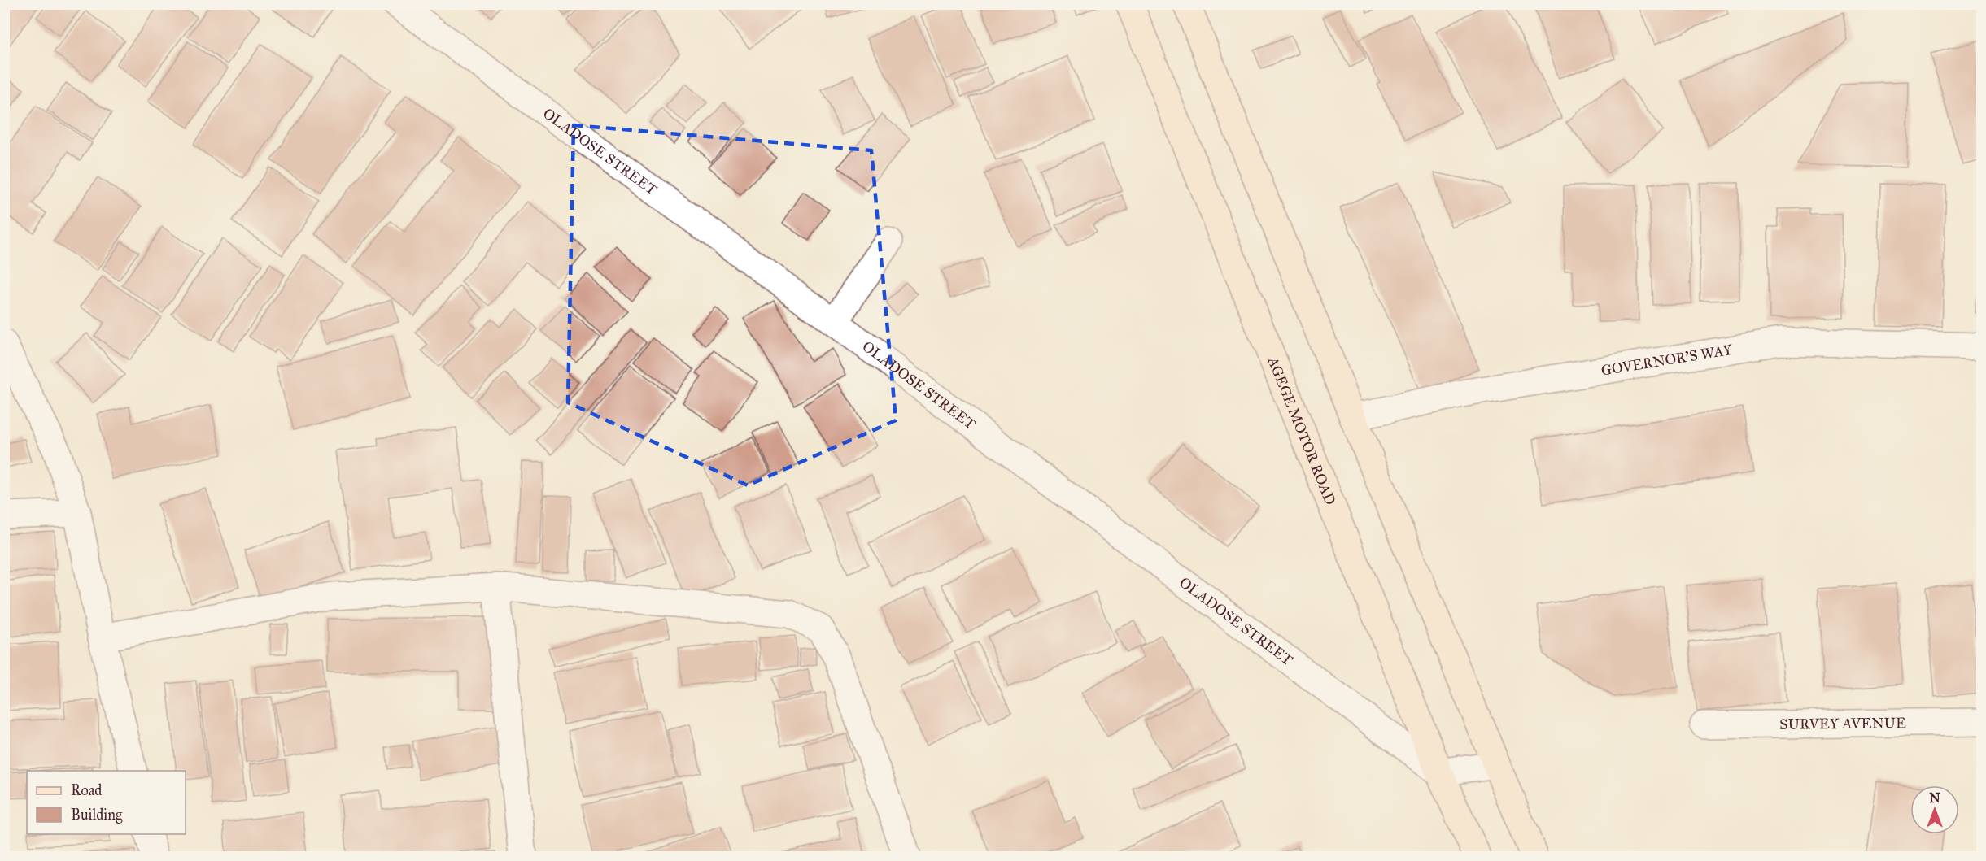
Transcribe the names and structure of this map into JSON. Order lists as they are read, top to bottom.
{
  "streets": {
    "main road": ["AGEGE MOTOR ROAD"],
    "street": ["OLADOSE STREET", "GOVERNOR'S WAY", "SURVEY AVENUE"]
  },
  "crossings": [
    ["OLADOSE STREET", "AGEGE MOTOR ROAD"]
  ],
  "legend": ["Road", "Building"],
  "north": "top"
}
